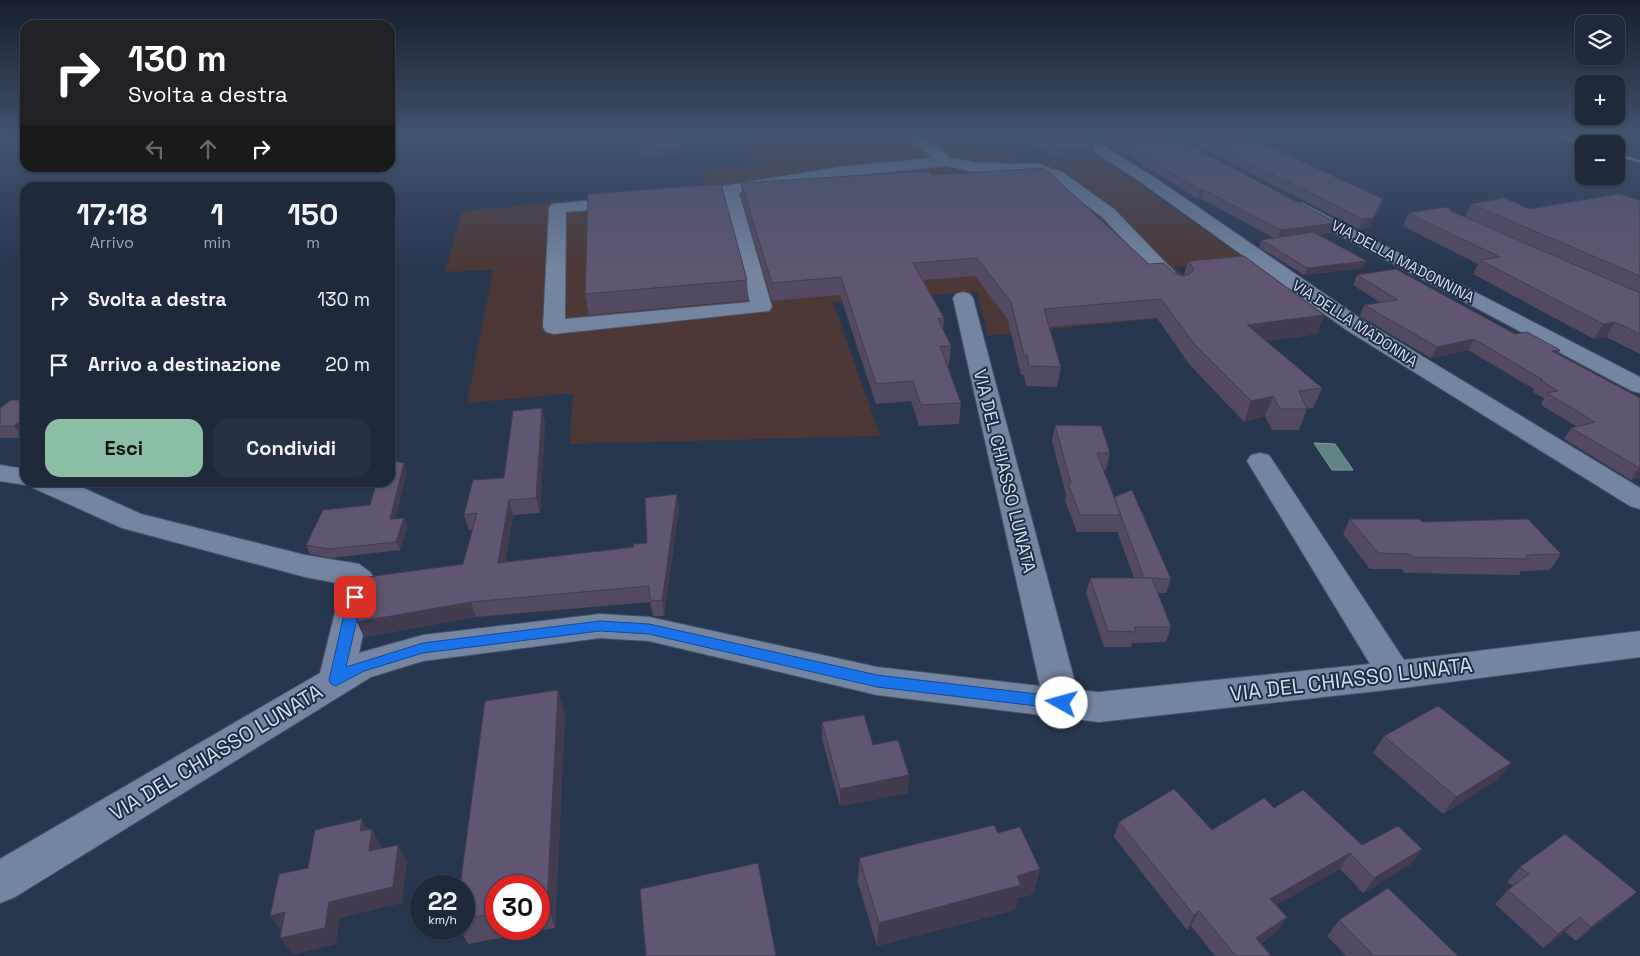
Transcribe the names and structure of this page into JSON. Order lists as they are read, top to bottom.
{
  "streets": {
    "street": ["VIA DELLA MADONNINA", "VIA DELLA MADONNA", "VIA DEL CHIASSO LUNATA"]
  },
  "page": {
    "map_buttons": ["+", "−"],
    "turn": ["130 m", "Svolta a destra"],
    "eta": [
      "17:18",
      "Arrivo",
      "1",
      "min",
      "150",
      "m"
    ],
    "list": [
      {
        "name": "Svolta a destra",
        "value": "130 m"
      },
      {
        "name": "Arrivo a destinazione",
        "value": "20 m"
      }
    ],
    "buttons": ["Esci", "Condividi"],
    "speed": "22 km/h",
    "limit": "30"
  }
}
